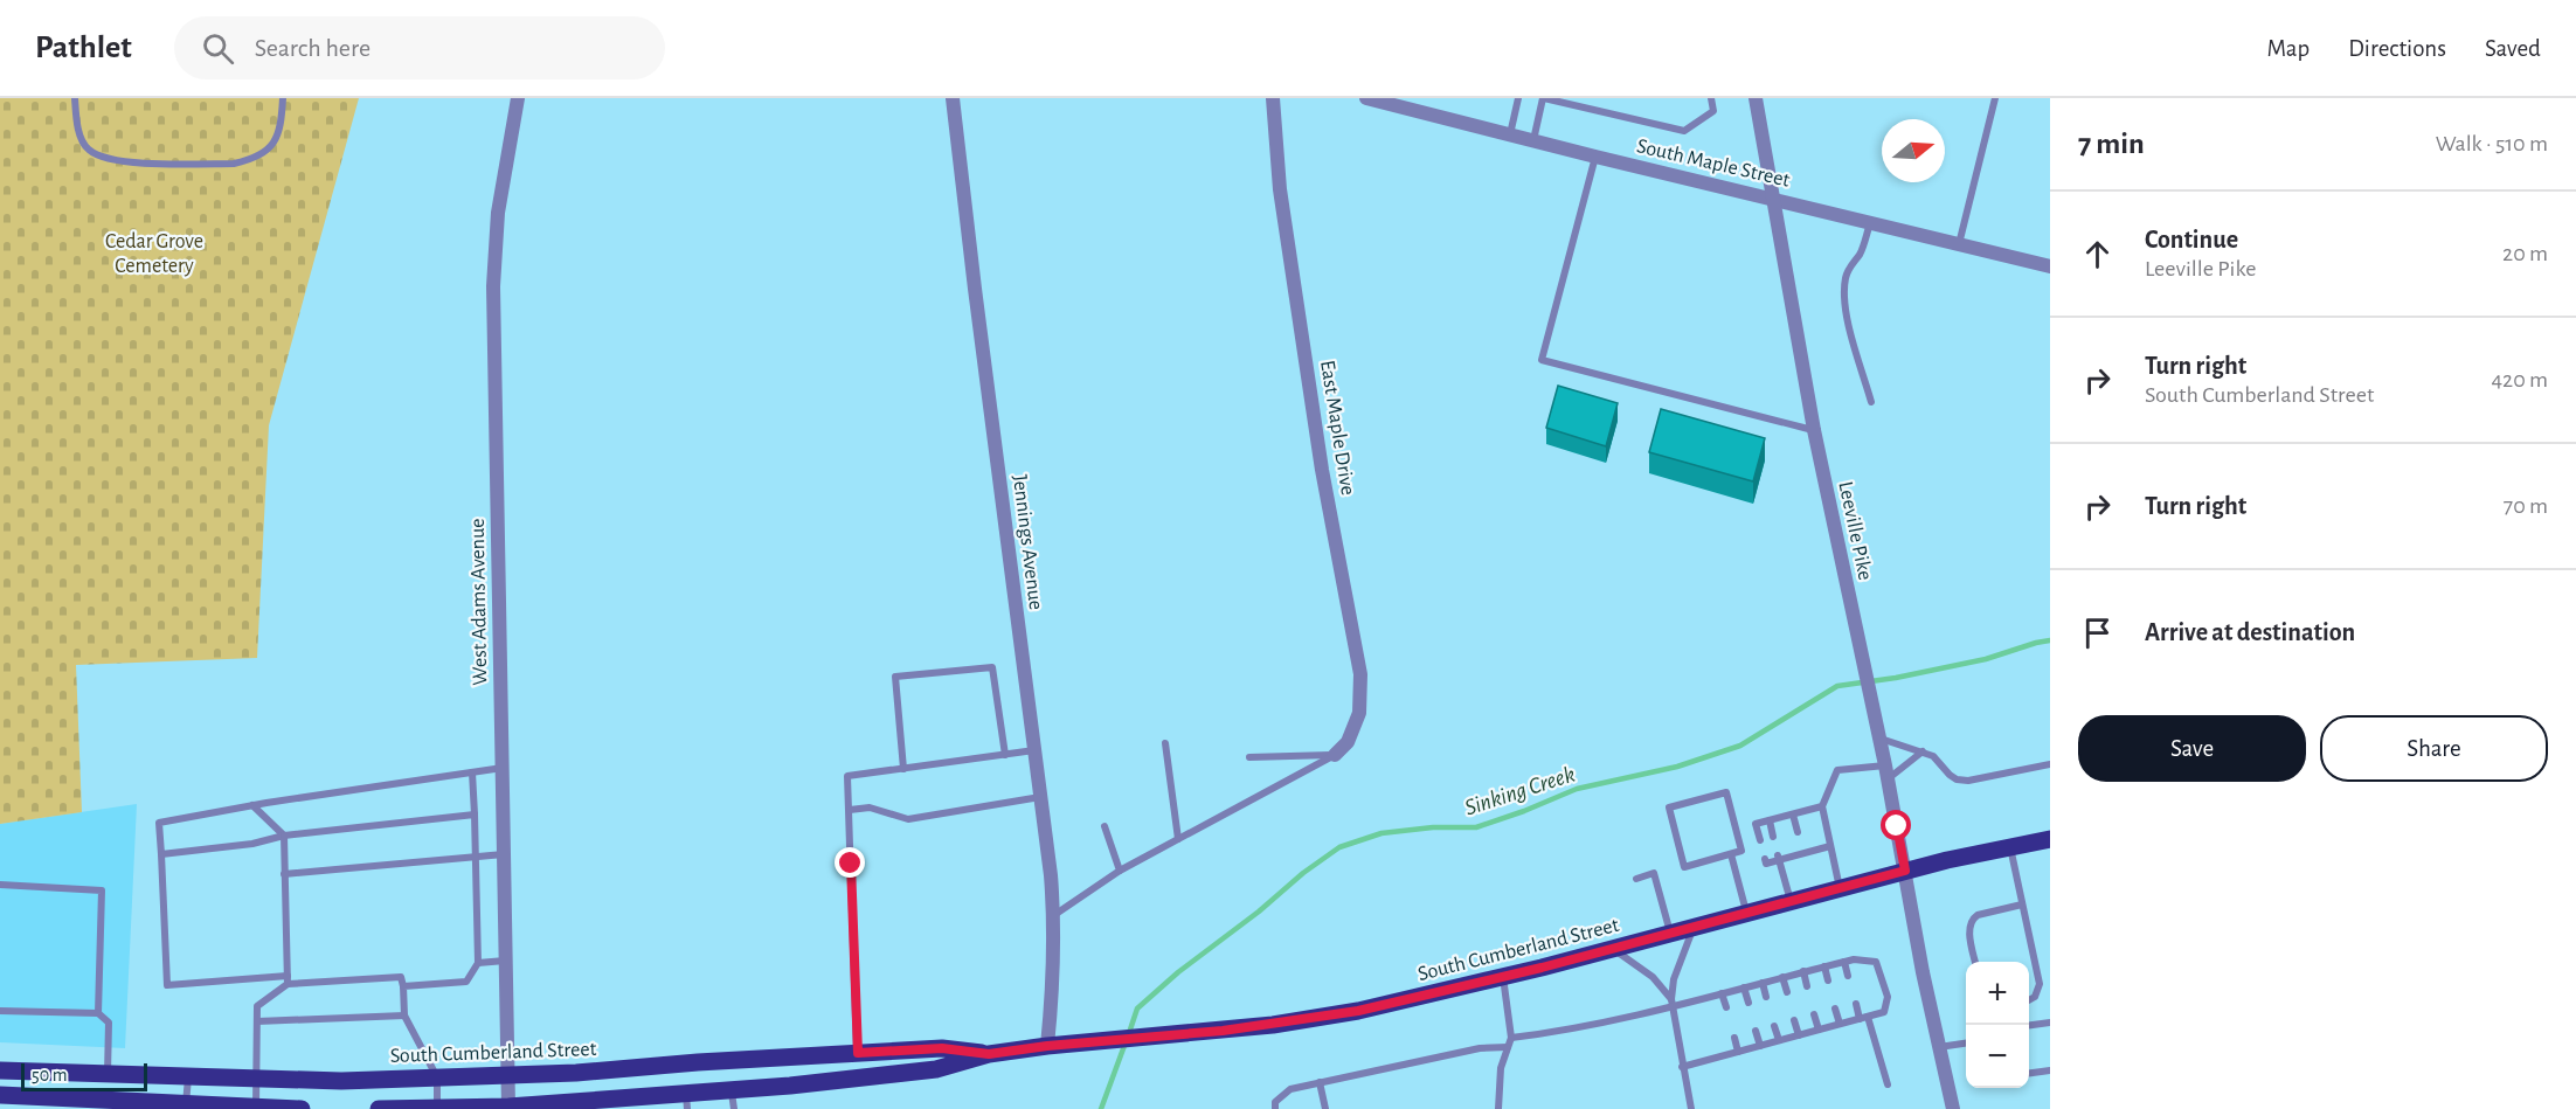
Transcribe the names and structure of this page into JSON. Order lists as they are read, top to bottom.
{
  "streets": {
    "main road": ["South Cumberland Street"],
    "street": [
      "South Maple Street",
      "East Maple Drive",
      "Leeville Pike",
      "Jennings Avenue",
      "West Adams Avenue"
    ]
  },
  "crossings": [
    ["South Maple Street", "Leeville Pike"],
    ["Leeville Pike", "South Cumberland Street"],
    ["Jennings Avenue", "South Cumberland Street"],
    ["West Adams Avenue", "South Cumberland Street"]
  ],
  "water": ["Sinking Creek"],
  "parks": ["Cedar Grove Cemetery"],
  "scale_bar": "50 m",
  "north": "right",
  "page": {
    "header": "Pathlet",
    "search": "Search here",
    "nav": ["Map", "Directions", "Saved"],
    "heading": ["7 min", "Walk · 510 m"],
    "list": [
      ["Continue", "Leeville Pike", "20 m"],
      ["Turn right", "South Cumberland Street", "420 m"],
      ["Turn right", "70 m"],
      "Arrive at destination"
    ],
    "buttons": ["Save", "Share"],
    "map_buttons": ["+", "−"],
    "scale": "50 m"
  }
}
